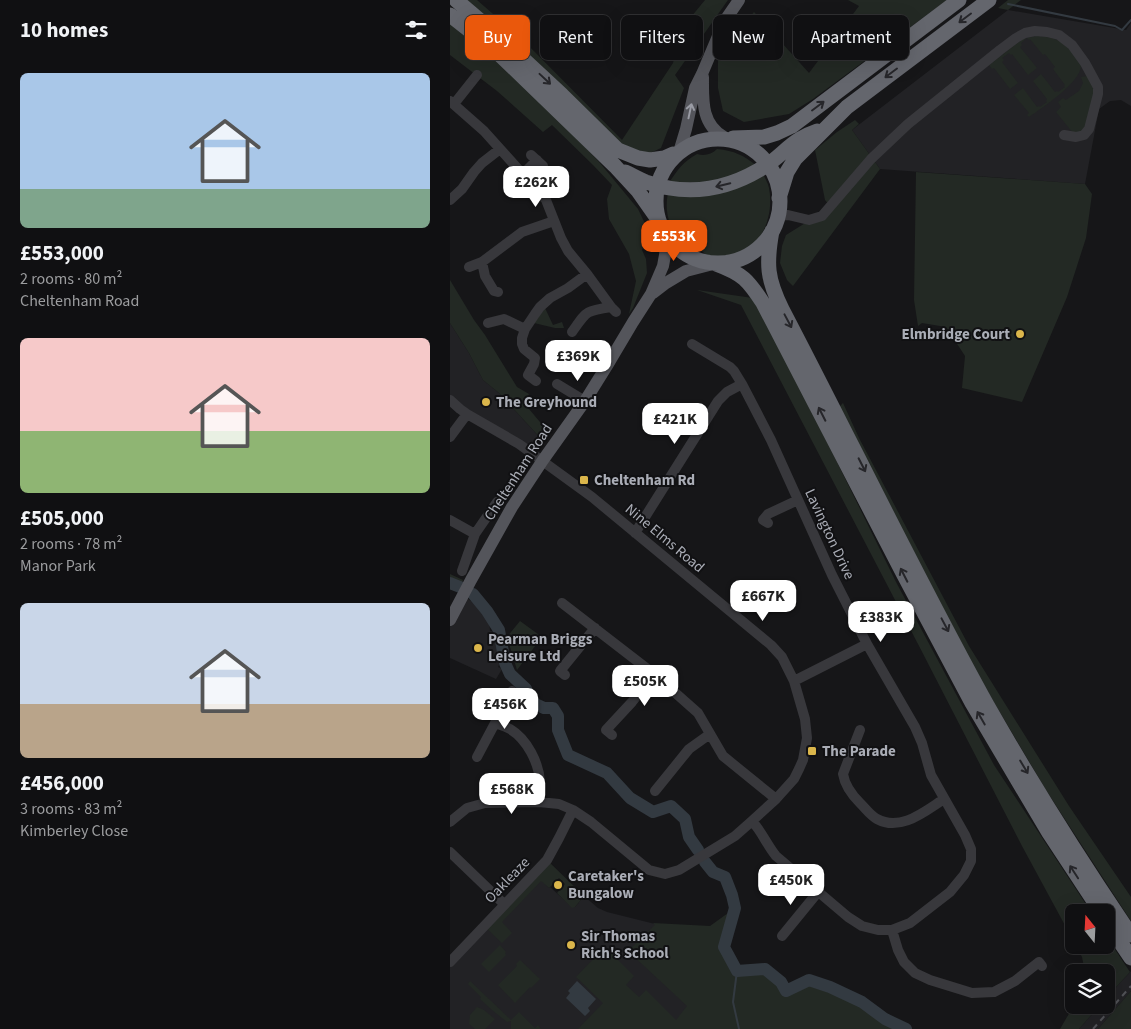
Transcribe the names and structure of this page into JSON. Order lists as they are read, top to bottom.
{
  "streets": {
    "main road": ["Cheltenham Road"],
    "street": ["Lavington Drive", "Nine Elms Road", "Oakleaze"]
  },
  "crossings": [
    ["Cheltenham Road", "Nine Elms Road"],
    ["Nine Elms Road", "Oakleaze"]
  ],
  "places": {
    "other": [
      "Elmbridge Court",
      "The Greyhound",
      "Pearman Briggs Leisure Ltd",
      "Caretaker's Bungalow",
      "Sir Thomas Rich's School"
    ],
    "transit": ["Cheltenham Rd", "The Parade"]
  },
  "north": "top",
  "page": {
    "heading": "10 homes",
    "chip": [
      "Buy",
      "Rent",
      "Filters",
      "New",
      "Apartment"
    ],
    "list": [
      {
        "name": "£553,000",
        "note": "2 rooms · 80 m² · Cheltenham Road"
      },
      {
        "name": "£505,000",
        "note": "2 rooms · 78 m² · Manor Park"
      },
      {
        "name": "£456,000",
        "note": "3 rooms · 83 m² · Kimberley Close"
      }
    ],
    "price": [
      "£262K",
      "£553K",
      "£369K",
      "£421K",
      "£667K",
      "£383K",
      "£505K",
      "£456K",
      "£568K",
      "£450K"
    ]
  }
}
